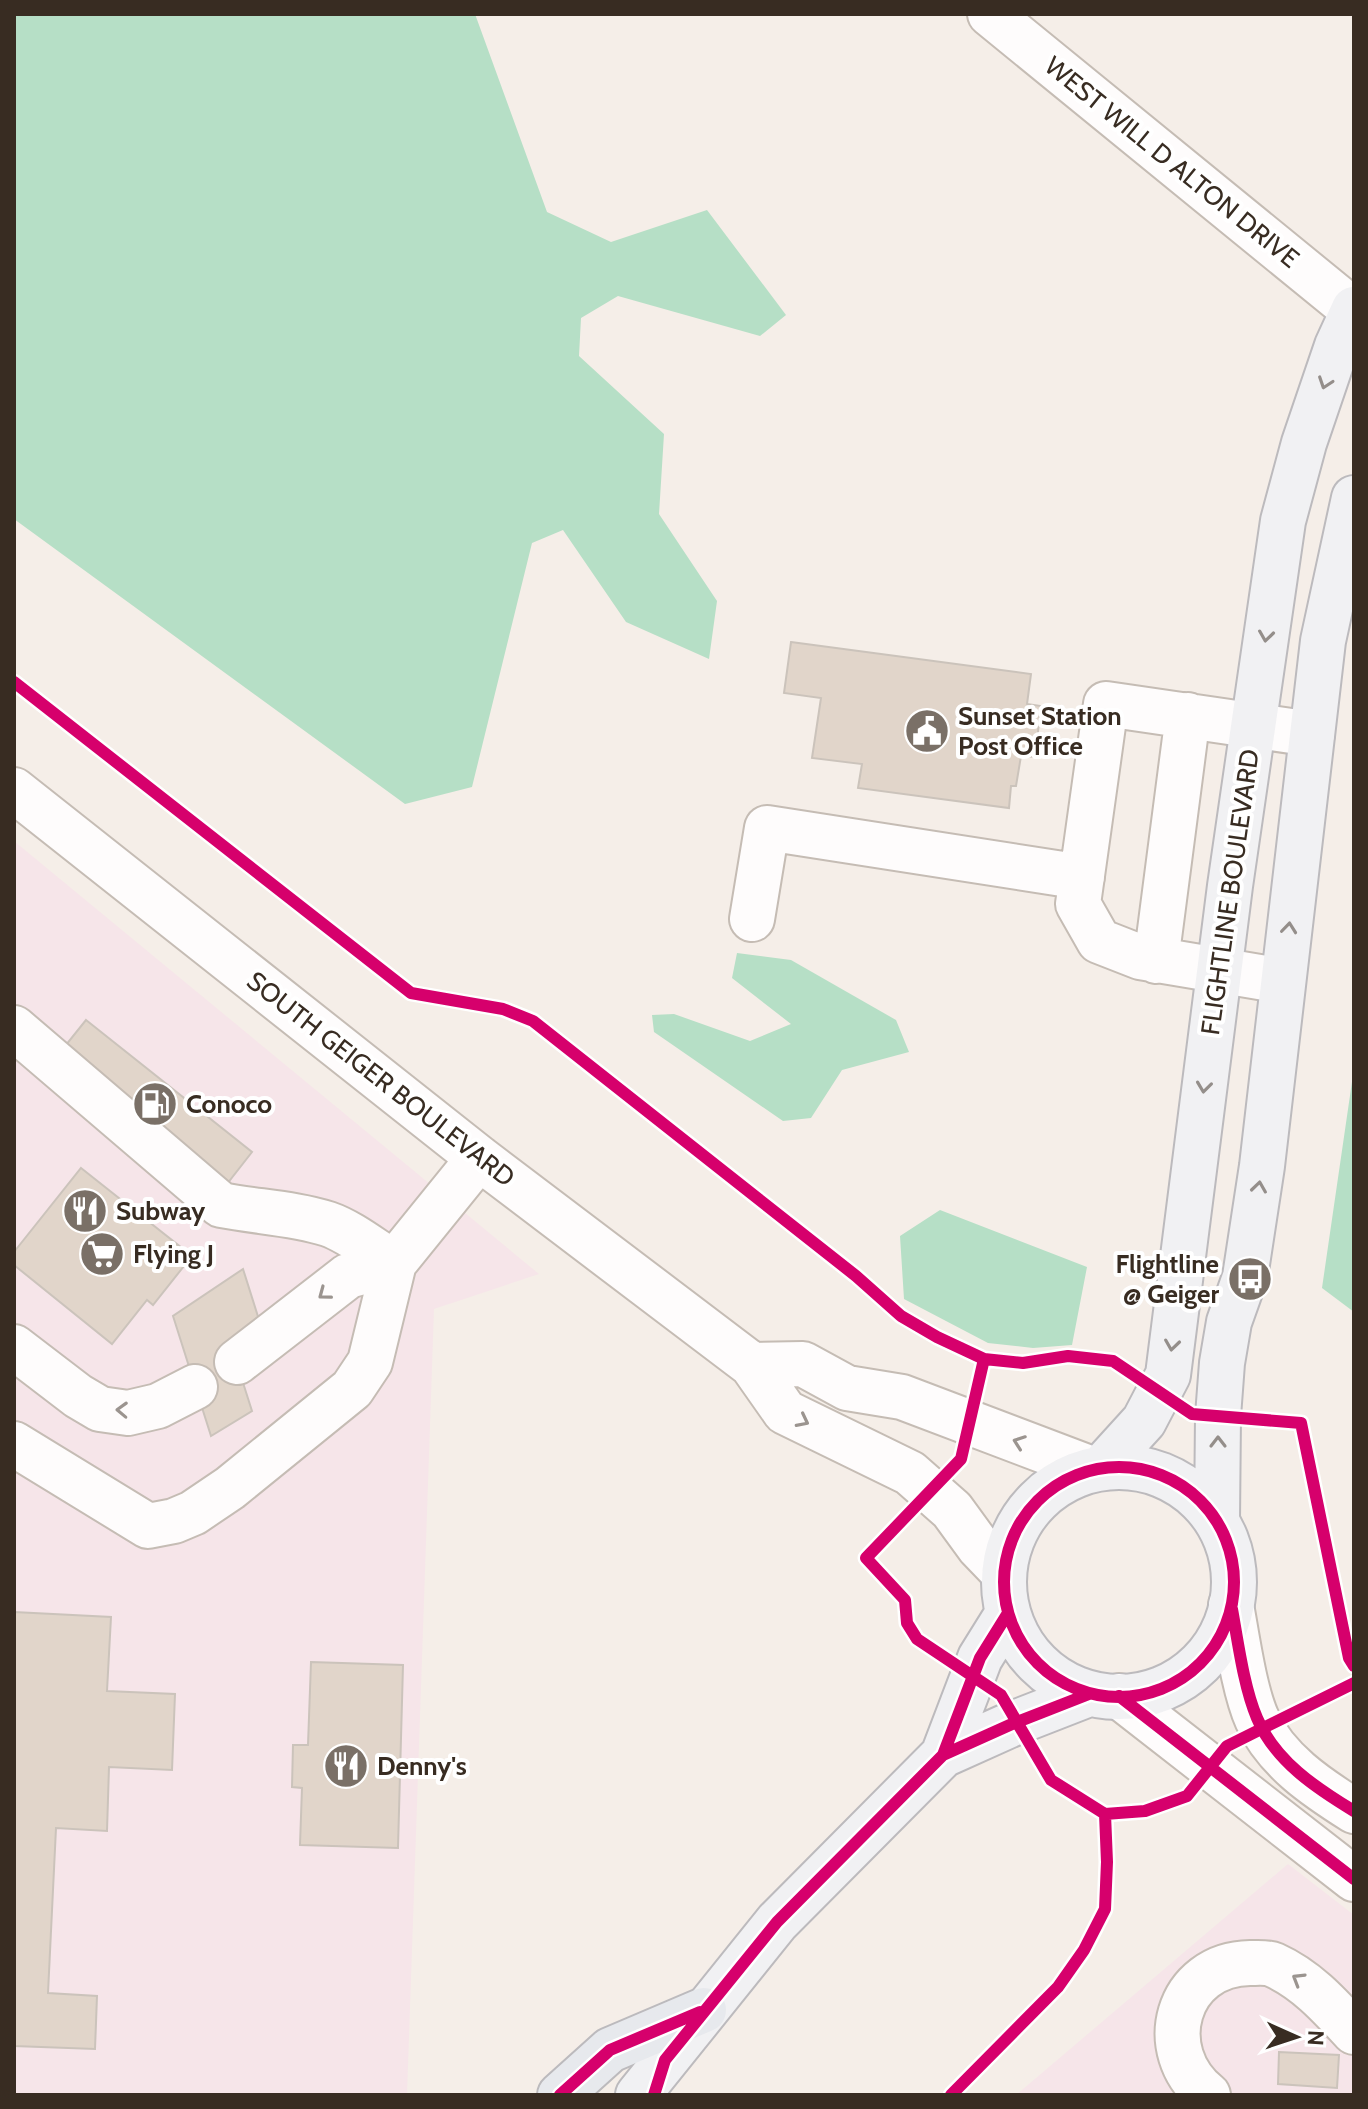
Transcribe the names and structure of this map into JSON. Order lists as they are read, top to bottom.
{
  "streets": {
    "main road": ["FLIGHTLINE BOULEVARD"],
    "street": ["WEST WILL D ALTON DRIVE", "SOUTH GEIGER BOULEVARD"]
  },
  "crossings": [
    ["WEST WILL D ALTON DRIVE", "FLIGHTLINE BOULEVARD"],
    ["FLIGHTLINE BOULEVARD", "SOUTH GEIGER BOULEVARD"]
  ],
  "places": {
    "public building": ["Sunset Station Post Office"],
    "fuel station": ["Conoco"],
    "restaurant": ["Subway", "Denny's"],
    "supermarket": ["Flying J"],
    "bus stop": ["Flightline @ Geiger"]
  },
  "north": "right"
}
